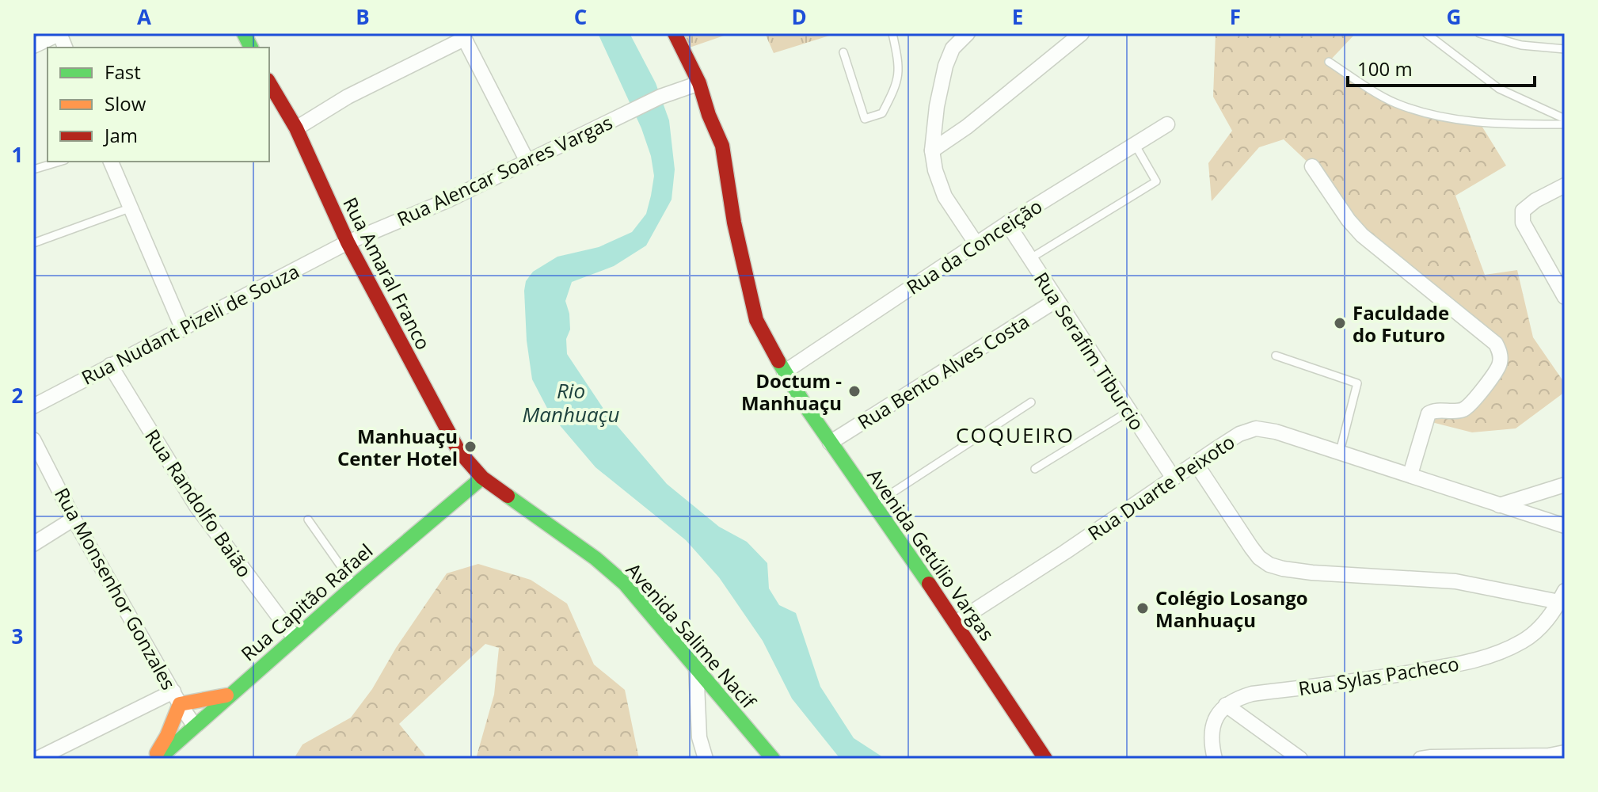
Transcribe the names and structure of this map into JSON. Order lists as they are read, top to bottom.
{
  "streets": {
    "street": [
      "Rua Alencar Soares Vargas",
      "Rua da Conceição",
      "Rua Amaral Franco",
      "Rua Nudant Pizeli de Souza",
      "Rua Serafim Tiburcio",
      "Rua Bento Alves Costa",
      "Rua Duarte Peixoto",
      "Rua Randolfo Baião",
      "Avenida Getúlio Vargas",
      "Rua Monsenhor Gonzales",
      "Rua Capitão Rafael",
      "Avenida Salime Nacif",
      "Rua Sylas Pacheco"
    ]
  },
  "crossings": [
    ["Rua Alencar Soares Vargas", "Rua Amaral Franco"],
    ["Rua Alencar Soares Vargas", "Rua Nudant Pizeli de Souza"],
    ["Rua Alencar Soares Vargas", "Avenida Getúlio Vargas"],
    ["Rua da Conceição", "Rua Serafim Tiburcio"],
    ["Rua da Conceição", "Avenida Getúlio Vargas"],
    ["Rua Amaral Franco", "Rua Nudant Pizeli de Souza"],
    ["Rua Amaral Franco", "Rua Capitão Rafael"],
    ["Rua Amaral Franco", "Avenida Salime Nacif"],
    ["Rua Nudant Pizeli de Souza", "Rua Randolfo Baião"],
    ["Rua Serafim Tiburcio", "Rua Bento Alves Costa"],
    ["Rua Serafim Tiburcio", "Rua Duarte Peixoto"],
    ["Rua Bento Alves Costa", "Avenida Getúlio Vargas"],
    ["Rua Duarte Peixoto", "Avenida Getúlio Vargas"],
    ["Rua Randolfo Baião", "Rua Capitão Rafael"],
    ["Rua Monsenhor Gonzales", "Rua Capitão Rafael"],
    ["Rua Capitão Rafael", "Avenida Salime Nacif"]
  ],
  "districts": ["COQUEIRO"],
  "water": ["Rio Manhuaçu"],
  "places": [
    "Faculdade do Futuro",
    "Doctum - Manhuaçu",
    "Manhuaçu Center Hotel",
    "Colégio Losango Manhuaçu"
  ],
  "legend": ["Fast", "Slow", "Jam"],
  "scale_bar": "100 m",
  "grid": {
    "columns": [
      "A",
      "B",
      "C",
      "D",
      "E",
      "F",
      "G"
    ],
    "rows": ["1", "2", "3"]
  }
}
